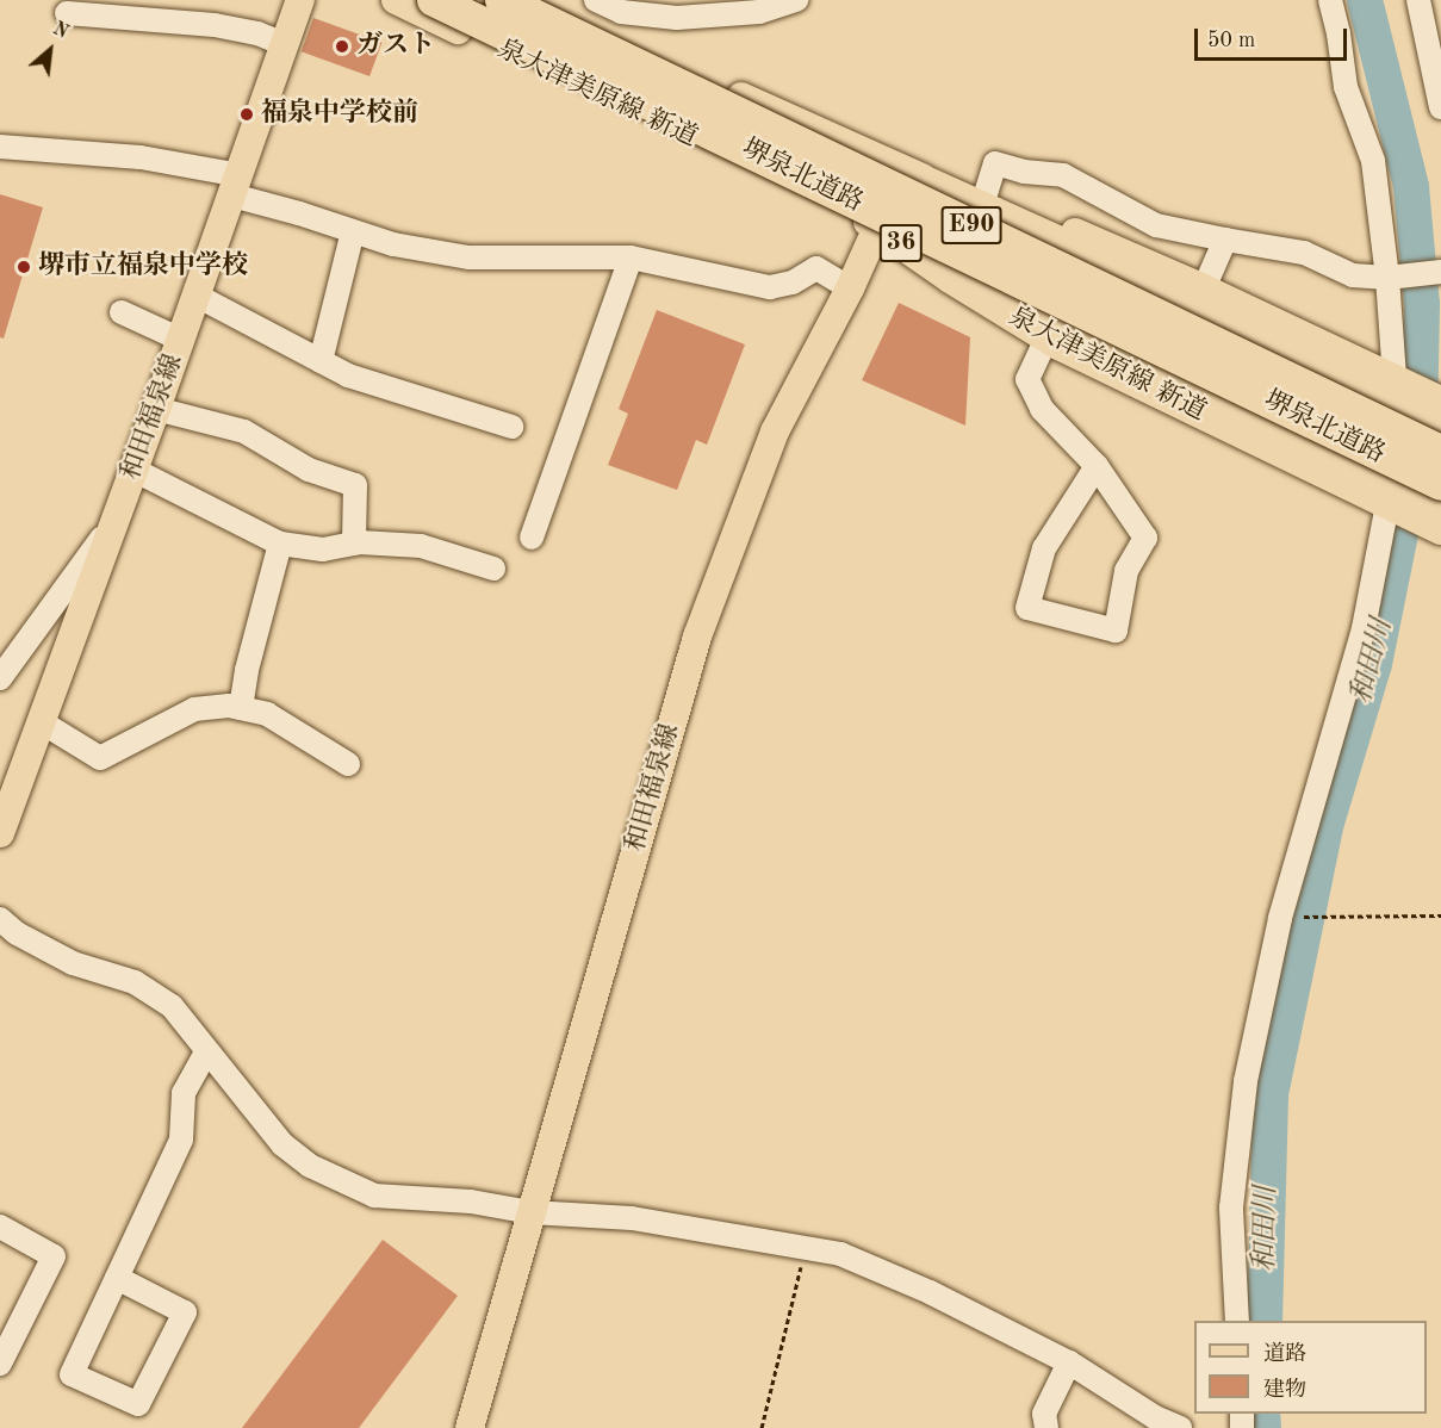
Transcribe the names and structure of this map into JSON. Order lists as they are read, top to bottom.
{
  "streets": {
    "highway": ["堺泉北道路", "E90"],
    "main road": ["泉大津美原線 新道", "36", "和田福泉線"]
  },
  "crossings": [
    ["泉大津美原線 新道", "和田福泉線"]
  ],
  "water": ["和田川"],
  "places": ["ガスト", "福泉中学校前", "堺市立福泉中学校"],
  "legend": ["道路", "建物"],
  "scale_bar": "50 m",
  "north": "top right"
}
